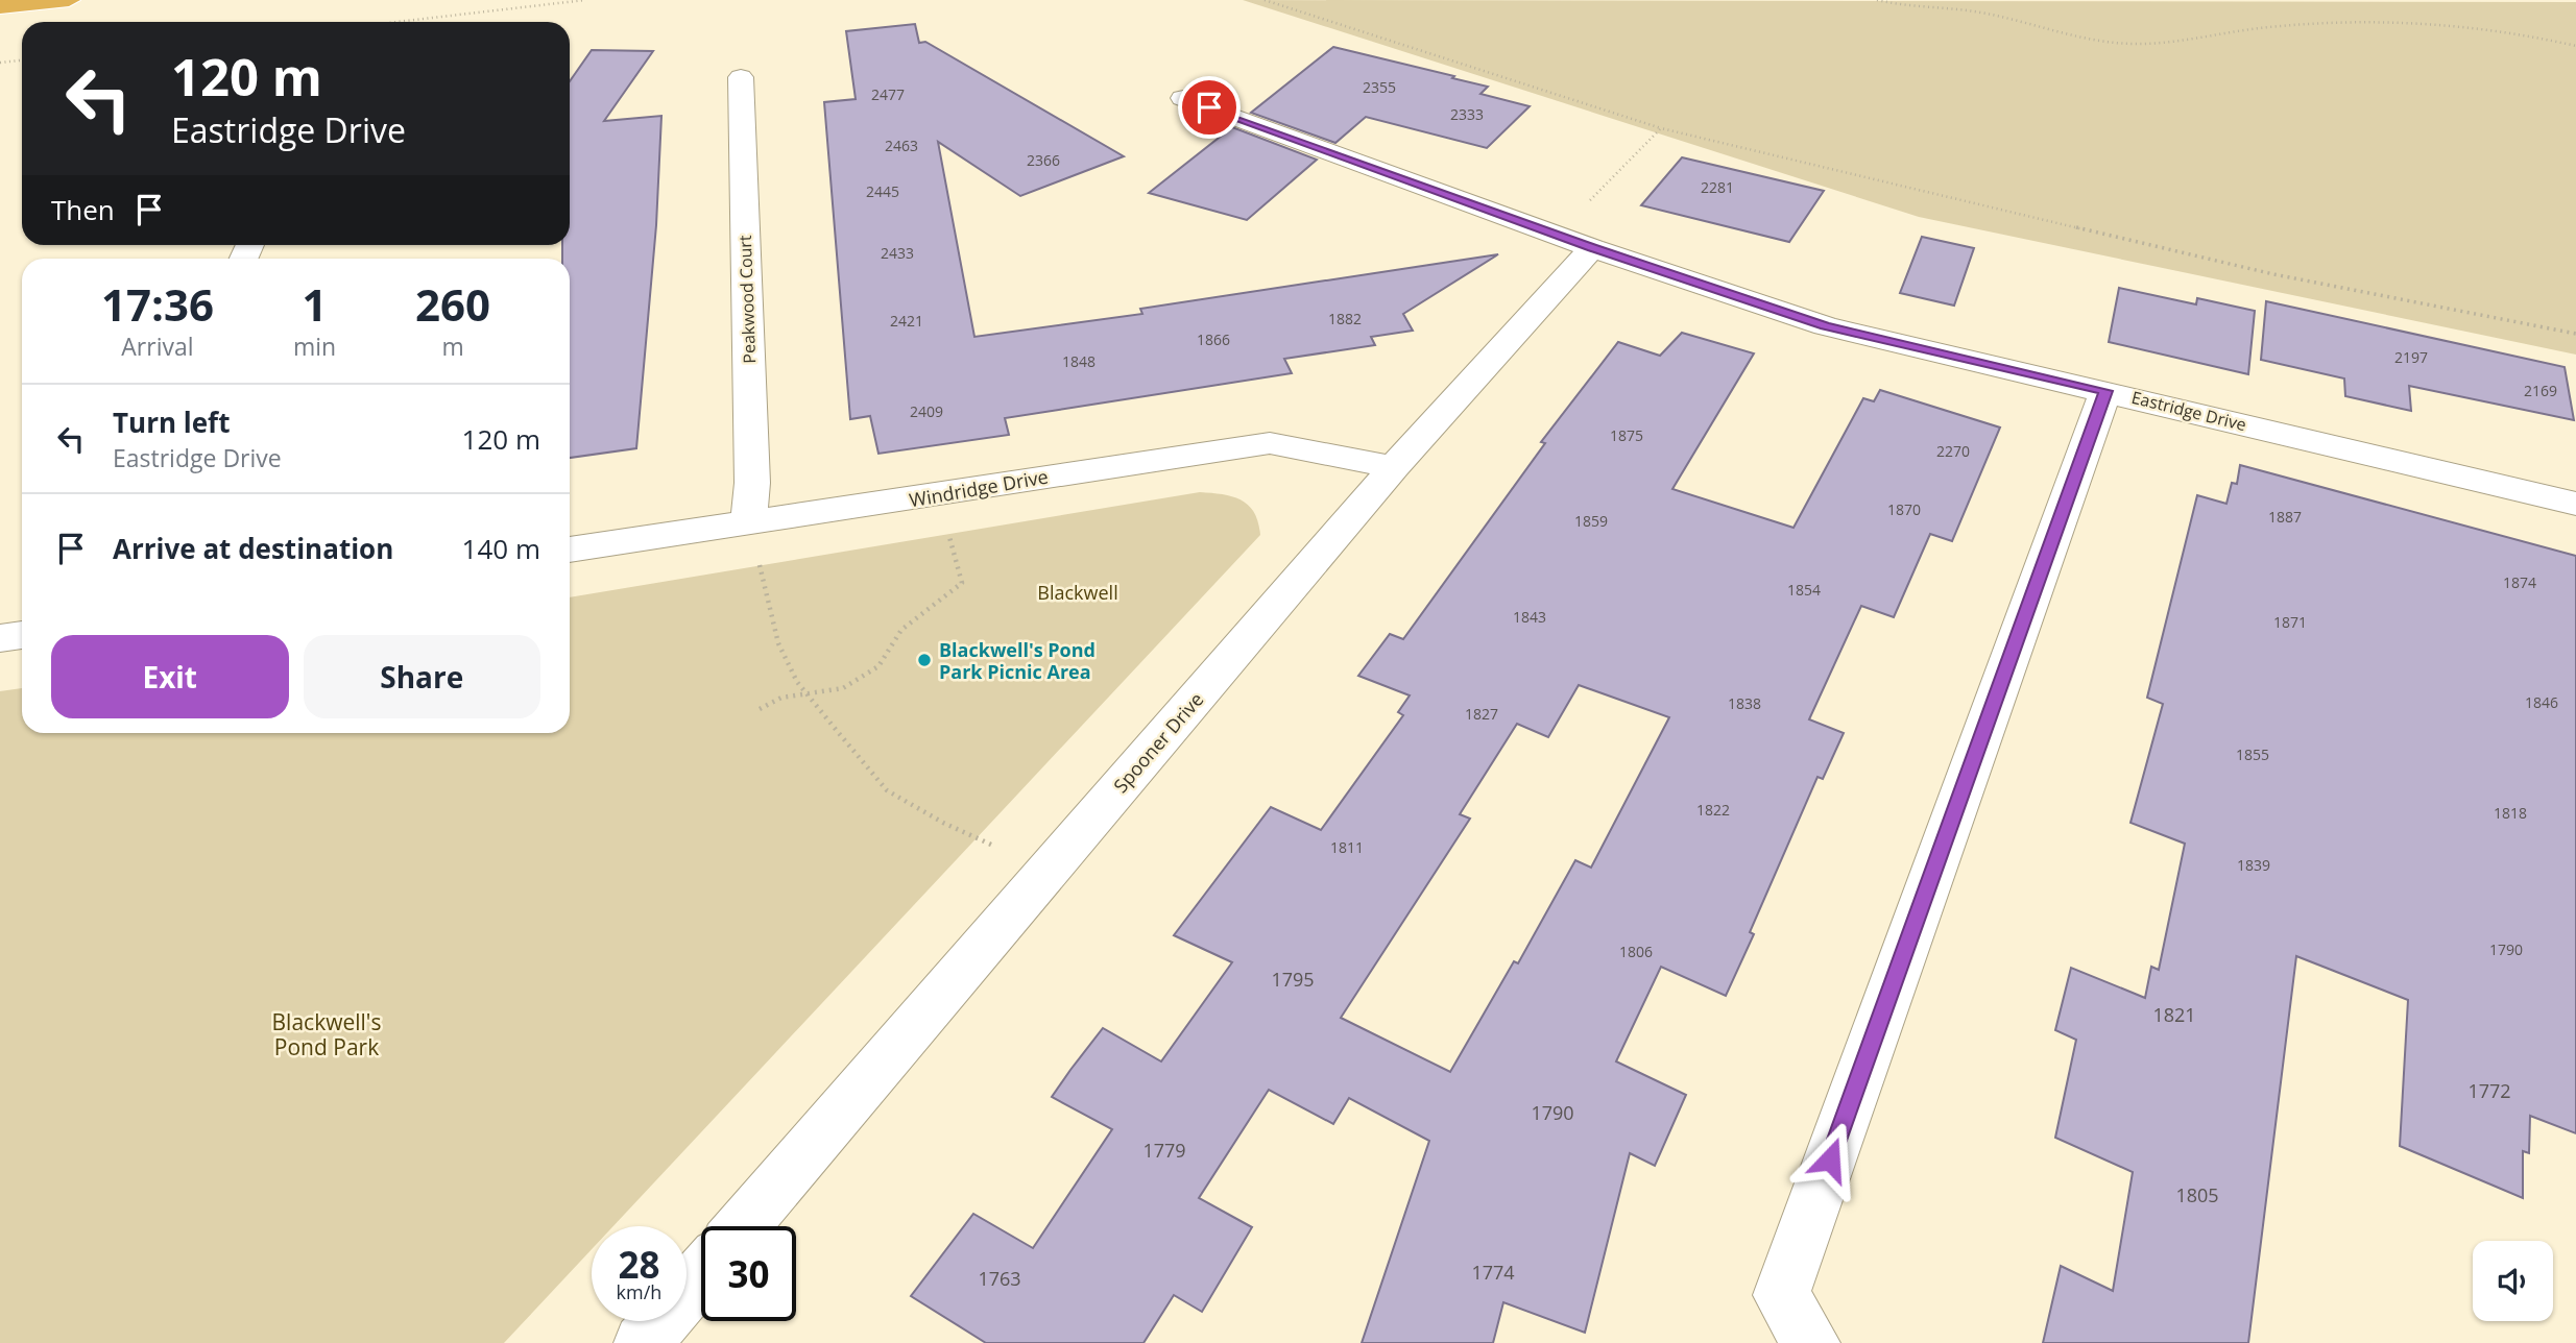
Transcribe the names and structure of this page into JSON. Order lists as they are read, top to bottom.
{
  "streets": {
    "street": [
      "Peakwood Court",
      "Eastridge Drive",
      "Windridge Drive",
      "Spooner Drive"
    ]
  },
  "crossings": [
    ["Peakwood Court", "Windridge Drive"],
    ["Eastridge Drive", "Spooner Drive"],
    ["Windridge Drive", "Spooner Drive"]
  ],
  "parks": ["Blackwell", "Blackwell's Pond Park"],
  "places": ["Blackwell's Pond Park Picnic Area"],
  "house_numbers": [
    "2355",
    "2477",
    "2333",
    "2463",
    "2366",
    "2281",
    "2445",
    "2433",
    "1882",
    "2421",
    "1866",
    "2197",
    "1848",
    "2169",
    "2409",
    "1875",
    "2270",
    "1870",
    "1887",
    "1859",
    "1874",
    "1854",
    "1843",
    "1871",
    "1846",
    "1838",
    "1827",
    "1855",
    "1822",
    "1818",
    "1811",
    "1839",
    "1790",
    "1806",
    "1795",
    "1821",
    "1772",
    "1790",
    "1779",
    "1805",
    "1774",
    "1763"
  ],
  "page": {
    "turn": ["120 m", "Eastridge Drive"],
    "then": "Then",
    "eta": [
      "17:36",
      "Arrival",
      "1",
      "min",
      "260",
      "m"
    ],
    "list": [
      {
        "name": "Turn left",
        "note": "Eastridge Drive",
        "value": "120 m"
      },
      {
        "name": "Arrive at destination",
        "value": "140 m"
      }
    ],
    "buttons": ["Exit", "Share"],
    "speed": "28 km/h",
    "limit": "30"
  }
}
